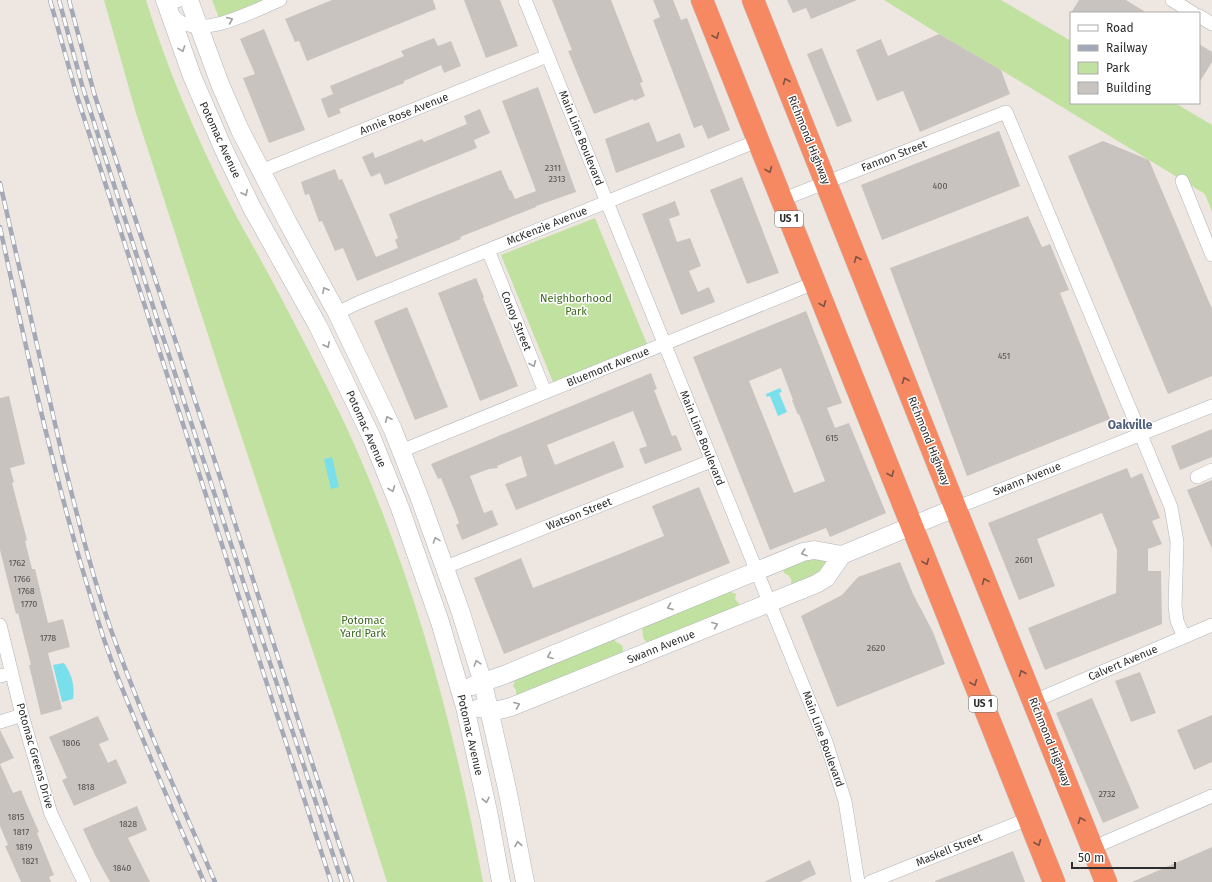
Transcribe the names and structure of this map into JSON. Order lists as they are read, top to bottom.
{
  "streets": {
    "highway": ["Richmond Highway", "US 1"],
    "street": [
      "Annie Rose Avenue",
      "Main Line Boulevard",
      "Potomac Avenue",
      "Fannon Street",
      "McKenzie Avenue",
      "Conoy Street",
      "Bluemont Avenue",
      "Swann Avenue",
      "Watson Street",
      "Calvert Avenue",
      "Potomac Greens Drive",
      "Maskell Street"
    ]
  },
  "crossings": [
    ["Annie Rose Avenue", "Main Line Boulevard"],
    ["Annie Rose Avenue", "Potomac Avenue"],
    ["Main Line Boulevard", "McKenzie Avenue"],
    ["Main Line Boulevard", "Bluemont Avenue"],
    ["Main Line Boulevard", "Swann Avenue"],
    ["Main Line Boulevard", "Watson Street"],
    ["Potomac Avenue", "McKenzie Avenue"],
    ["Potomac Avenue", "Bluemont Avenue"],
    ["Potomac Avenue", "Swann Avenue"],
    ["Potomac Avenue", "Watson Street"],
    ["Richmond Highway", "Fannon Street"],
    ["Richmond Highway", "Swann Avenue"],
    ["Richmond Highway", "Calvert Avenue"],
    ["Fannon Street", "US 1"],
    ["Fannon Street", "Swann Avenue"],
    ["US 1", "McKenzie Avenue"],
    ["US 1", "Bluemont Avenue"],
    ["US 1", "Swann Avenue"],
    ["US 1", "Maskell Street"],
    ["McKenzie Avenue", "Conoy Street"],
    ["Conoy Street", "Bluemont Avenue"]
  ],
  "one_way": ["Conoy Street"],
  "districts": ["Oakville"],
  "parks": ["Neighborhood Park", "Potomac Yard Park"],
  "house_numbers": [
    "2311",
    "2313",
    "400",
    "451",
    "615",
    "2601",
    "1762",
    "1766",
    "1768",
    "1770",
    "1778",
    "2620",
    "1806",
    "1818",
    "2732",
    "1815",
    "1828",
    "1817",
    "1819",
    "1821",
    "1840"
  ],
  "legend": [
    "Road",
    "Railway",
    "Park",
    "Building"
  ],
  "scale_bar": "50 m"
}
